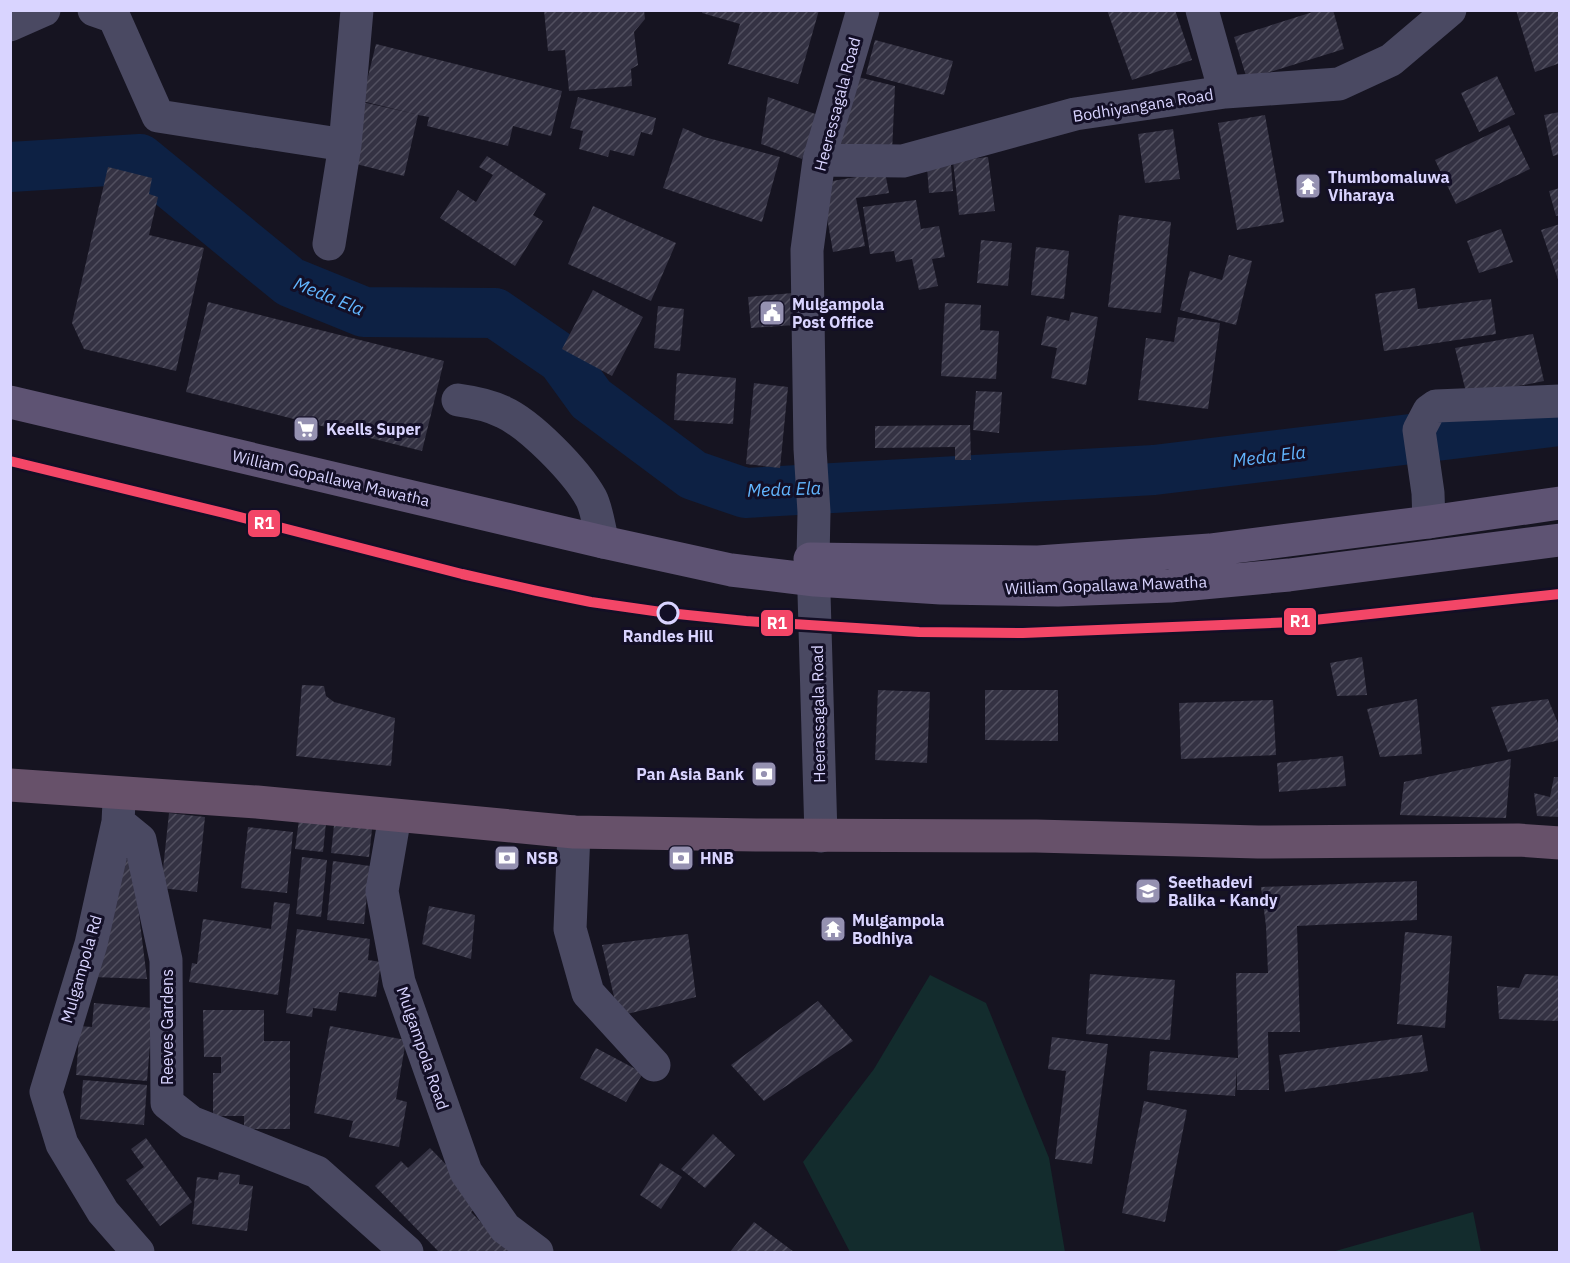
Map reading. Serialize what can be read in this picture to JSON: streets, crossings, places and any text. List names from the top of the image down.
{
  "streets": {
    "main road": ["William Gopallawa Mawatha"],
    "street": [
      "Heeressagala Road",
      "Bodhiyangana Road",
      "Heerassagala Road",
      "Mulgampola Rd",
      "Reeves Gardens",
      "Mulgampola Road"
    ]
  },
  "crossings": [
    ["Heeressagala Road", "Bodhiyangana Road"],
    ["Heeressagala Road", "Heerassagala Road"],
    ["William Gopallawa Mawatha", "Heerassagala Road"],
    ["Mulgampola Rd", "Reeves Gardens"]
  ],
  "water": ["Meda Ela"],
  "places": {
    "temple": ["Thumbomaluwa Viharaya", "Mulgampola Bodhiya"],
    "public building": ["Mulgampola Post Office"],
    "supermarket": ["Keells Super"],
    "other": ["Randles Hill"],
    "bank": ["Pan Asia Bank", "NSB", "HNB"],
    "school or university": ["Seethadevi Balika - Kandy"]
  },
  "lines": ["transit line R1"]
}
